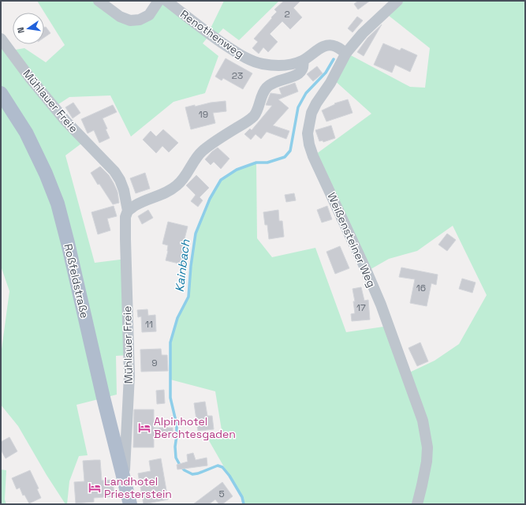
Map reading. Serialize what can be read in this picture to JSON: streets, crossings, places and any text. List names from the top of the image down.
{
  "streets": {
    "main road": ["Roßfeldstraße"],
    "street": ["Renothenweg", "Mühlauer Freie", "Weißensteiner Weg"]
  },
  "crossings": [
    ["Renothenweg", "Weißensteiner Weg"],
    ["Mühlauer Freie", "Roßfeldstraße"]
  ],
  "water": ["Kainbach"],
  "places": {
    "hotel": ["Alpinhotel Berchtesgaden", "Landhotel Priesterstein"]
  },
  "house_numbers": [
    "2",
    "23",
    "19",
    "16",
    "17",
    "11",
    "9",
    "5"
  ],
  "north": "left"
}
